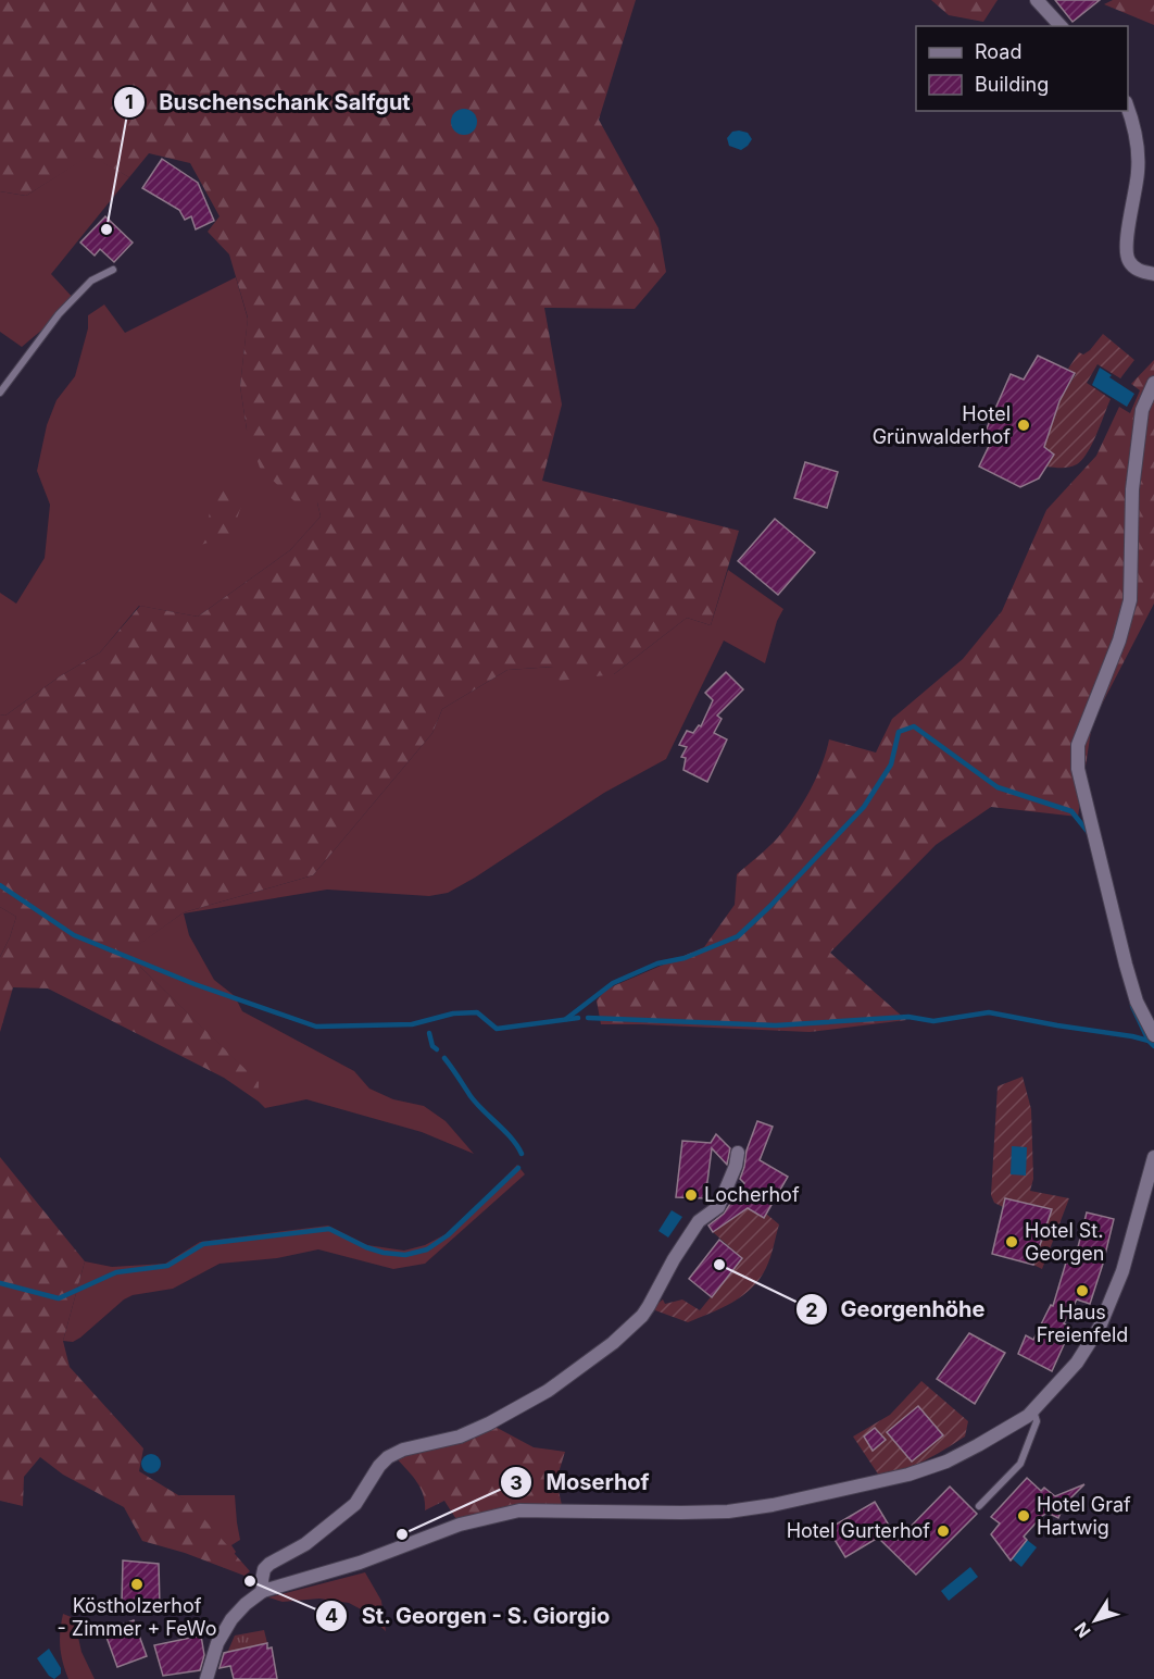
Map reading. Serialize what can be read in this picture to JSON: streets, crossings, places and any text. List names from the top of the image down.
{
  "places": [
    "Buschenschank Salfgut",
    "Hotel Grünwalderhof",
    "Locherhof",
    "Hotel St. Georgen",
    "Georgenhöhe",
    "Haus Freienfeld",
    "Hotel Graf Hartwig",
    "Hotel Gurterhof",
    "Moserhof",
    "St. Georgen - S. Giorgio",
    "Köstholzerhof - Zimmer + FeWo"
  ],
  "legend": ["Road", "Building"],
  "north": "bottom left"
}
